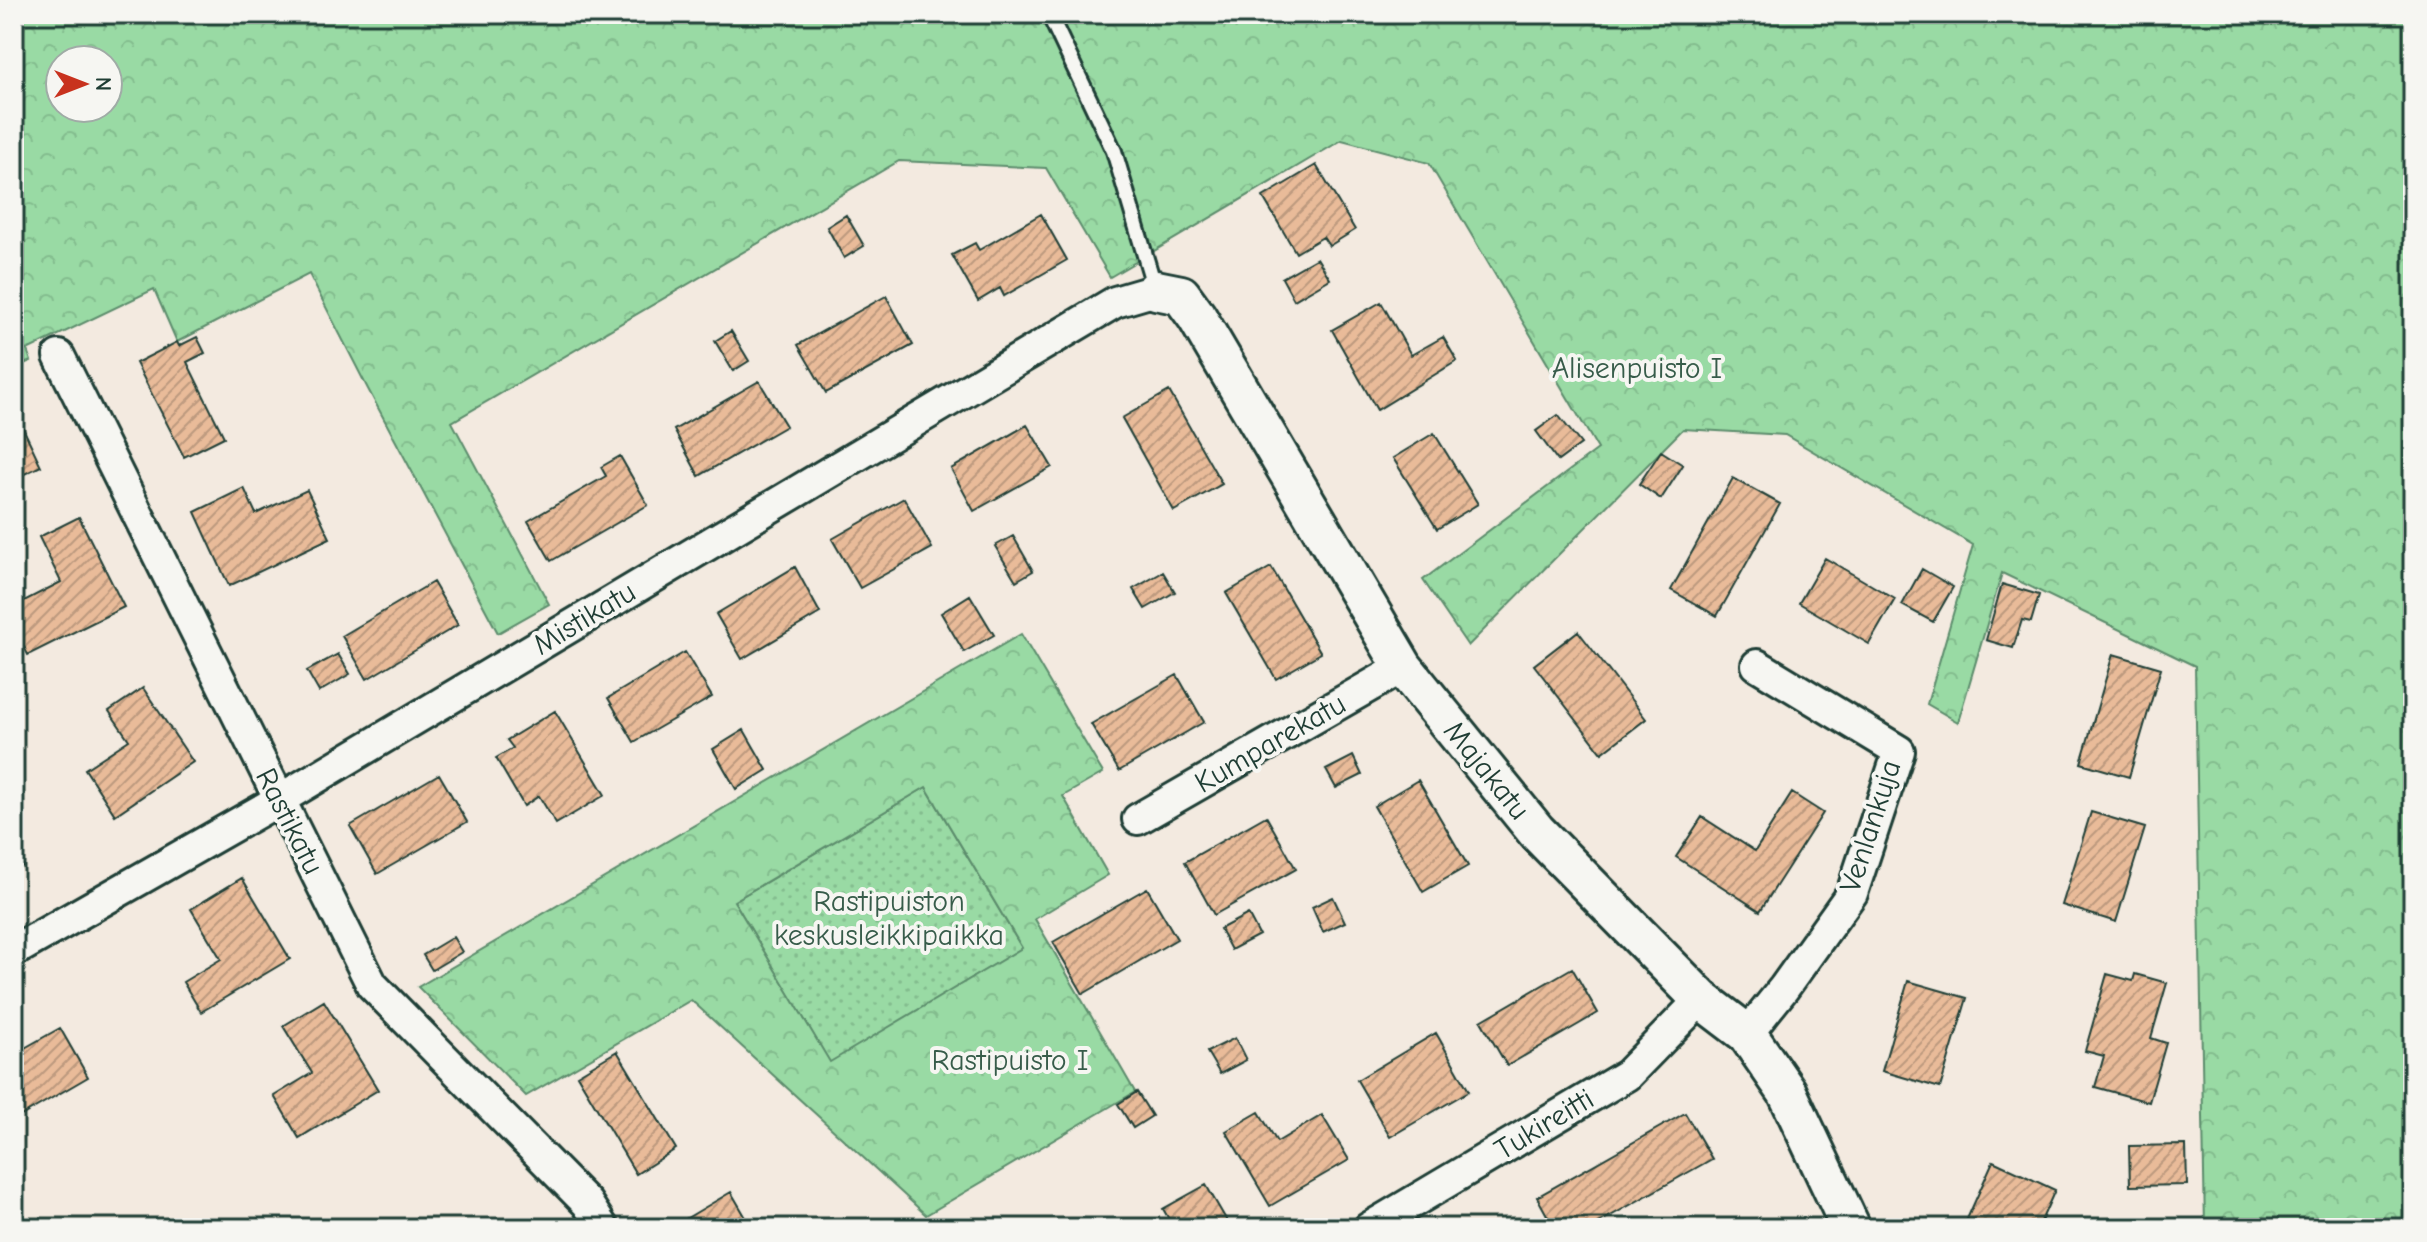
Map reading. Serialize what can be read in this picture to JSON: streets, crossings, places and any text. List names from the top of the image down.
{
  "streets": {
    "street": [
      "Mistikatu",
      "Kumparekatu",
      "Majakatu",
      "Rastikatu",
      "Venlankuja",
      "Tukireitti"
    ]
  },
  "crossings": [
    ["Mistikatu", "Majakatu"],
    ["Mistikatu", "Rastikatu"],
    ["Kumparekatu", "Majakatu"],
    ["Majakatu", "Venlankuja"],
    ["Majakatu", "Tukireitti"]
  ],
  "parks": ["Alisenpuisto I", "Rastipuiston keskusleikkipaikka", "Rastipuisto I"],
  "north": "right"
}
